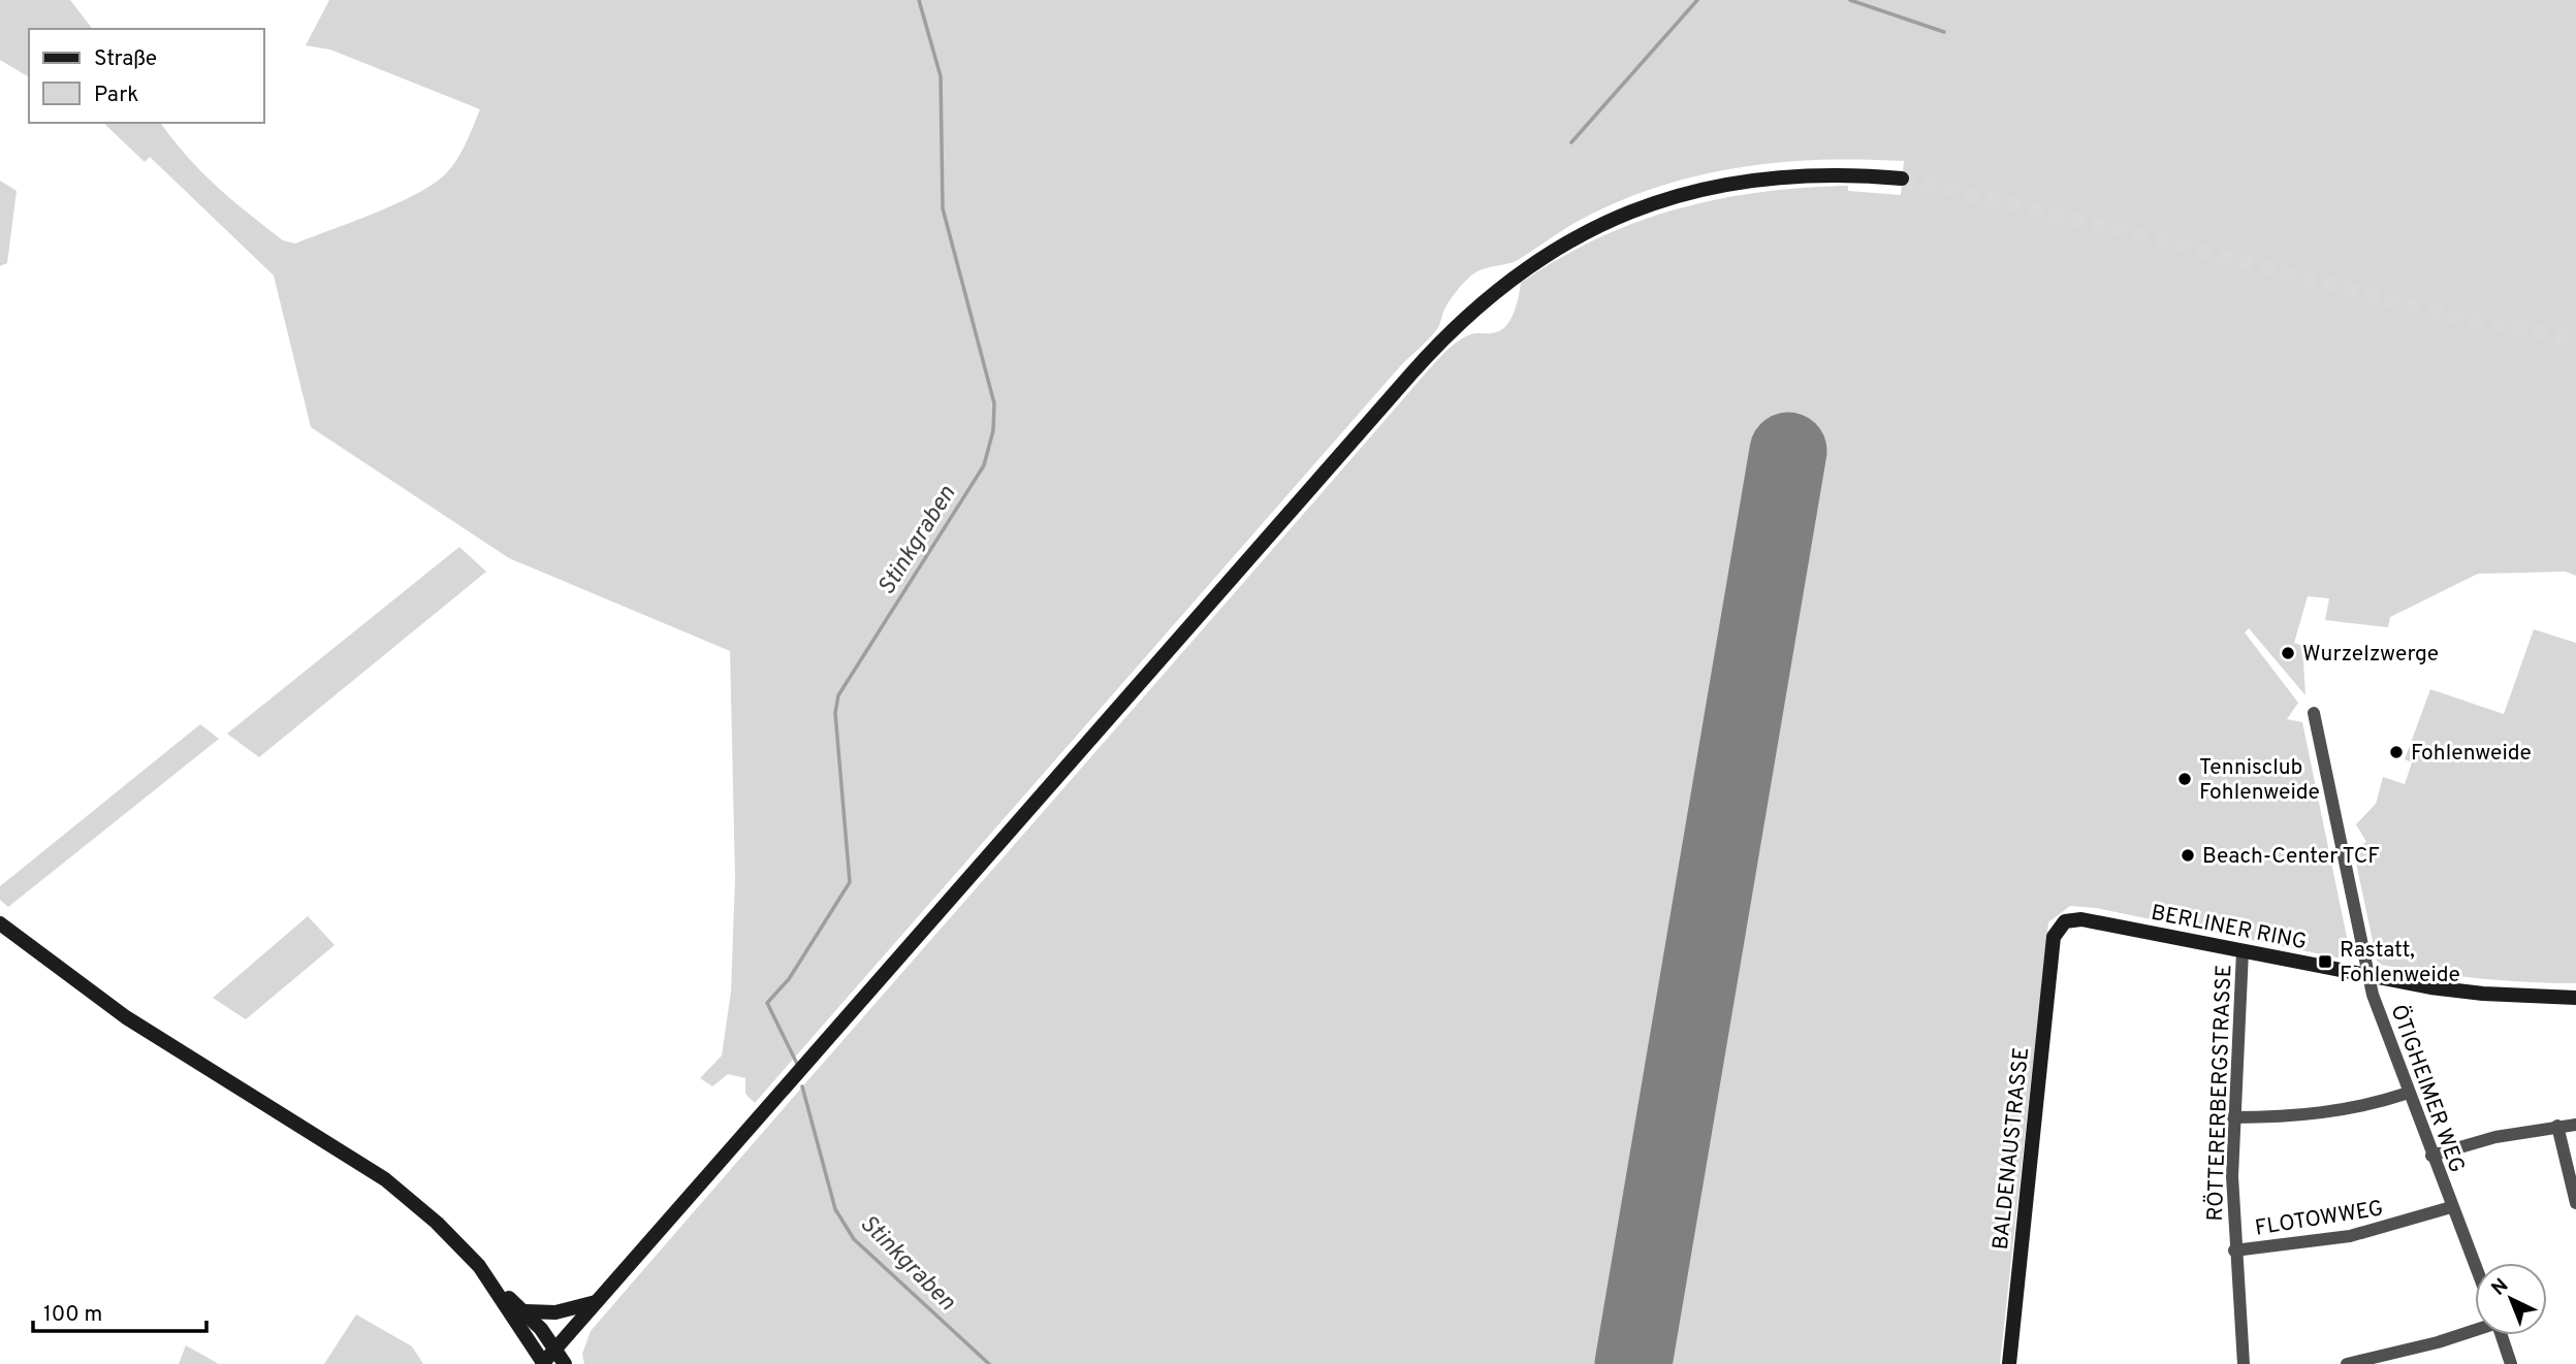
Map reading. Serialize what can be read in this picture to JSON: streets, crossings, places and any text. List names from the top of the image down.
{
  "streets": {
    "main road": ["BERLINER RING", "BALDENAUSTRASSE"],
    "street": ["ÖTIGHEIMER WEG", "RÖTTERERBERGSTRASSE", "FLOTOWWEG"]
  },
  "crossings": [
    ["BERLINER RING", "ÖTIGHEIMER WEG"],
    ["BERLINER RING", "RÖTTERERBERGSTRASSE"],
    ["BERLINER RING", "BALDENAUSTRASSE"],
    ["ÖTIGHEIMER WEG", "FLOTOWWEG"],
    ["RÖTTERERBERGSTRASSE", "FLOTOWWEG"]
  ],
  "water": ["Stinkgraben"],
  "places": {
    "other": [
      "Wurzelzwerge",
      "Fohlenweide",
      "Tennisclub Fohlenweide",
      "Beach-Center TCF"
    ],
    "transit": ["Rastatt, Fohlenweide"]
  },
  "legend": ["Straße", "Park"],
  "scale_bar": "100 m",
  "north": "top left"
}
